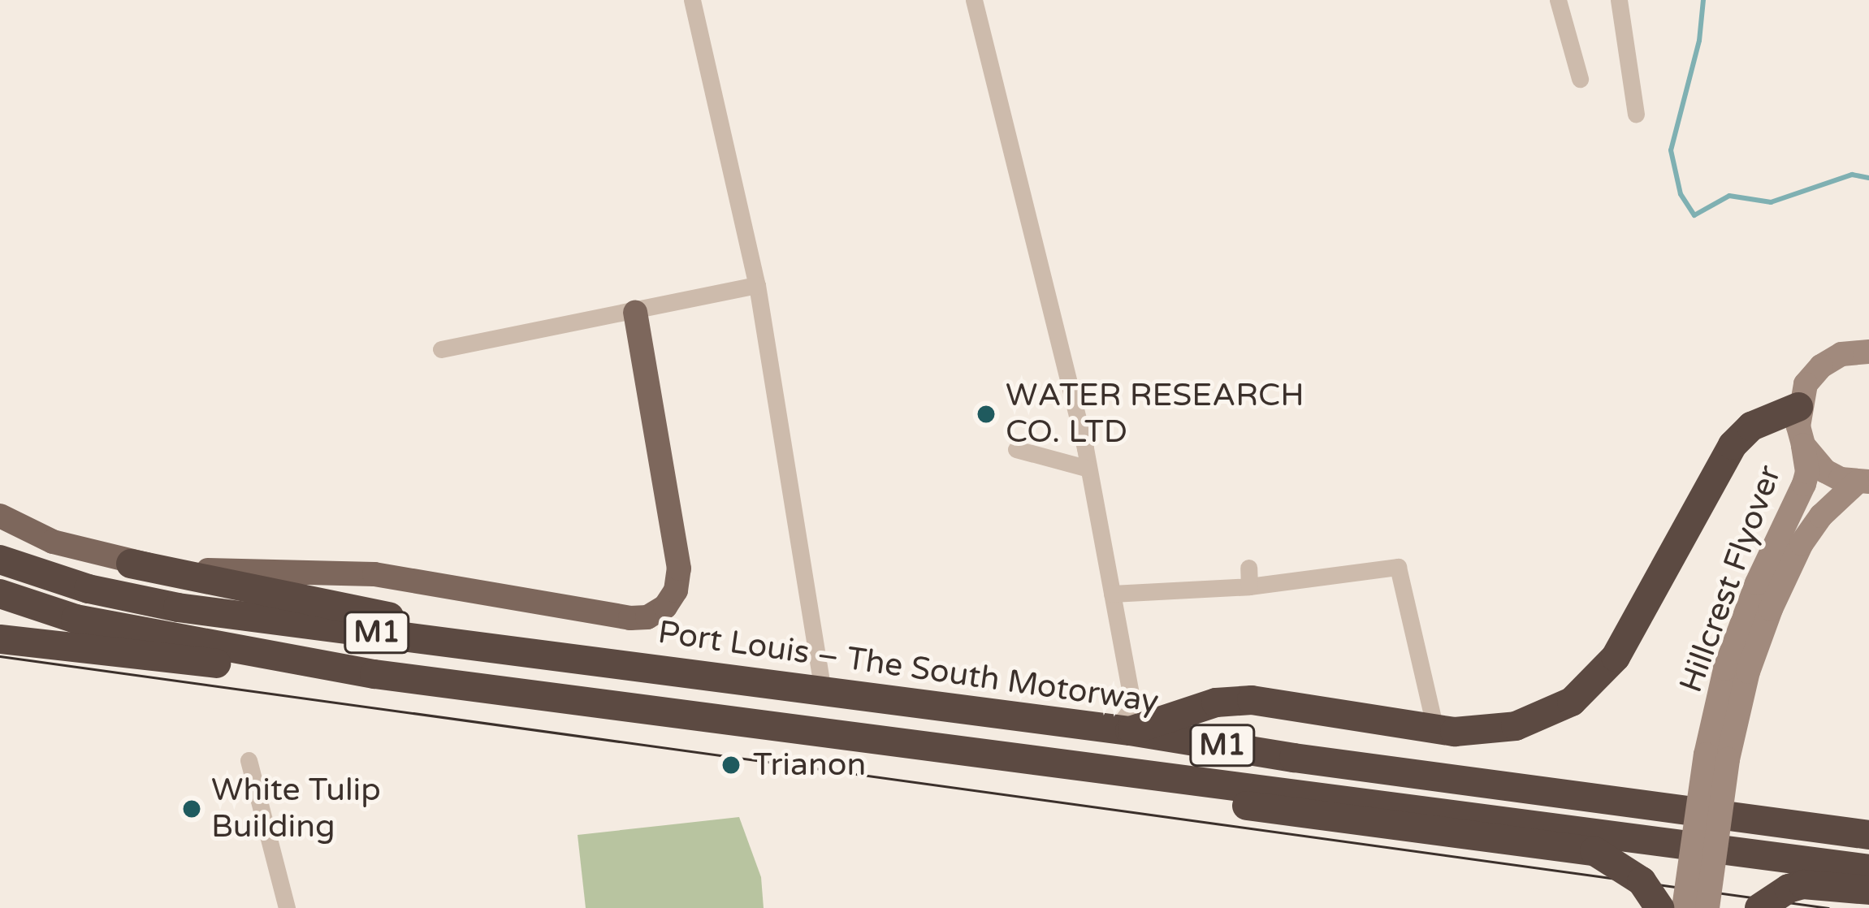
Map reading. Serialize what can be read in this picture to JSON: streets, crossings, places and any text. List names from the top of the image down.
{
  "streets": {
    "highway": ["M1", "Port Louis – The South Motorway"],
    "main road": ["Hillcrest Flyover"]
  },
  "places": ["WATER RESEARCH CO. LTD", "Trianon", "White Tulip Building"]
}
